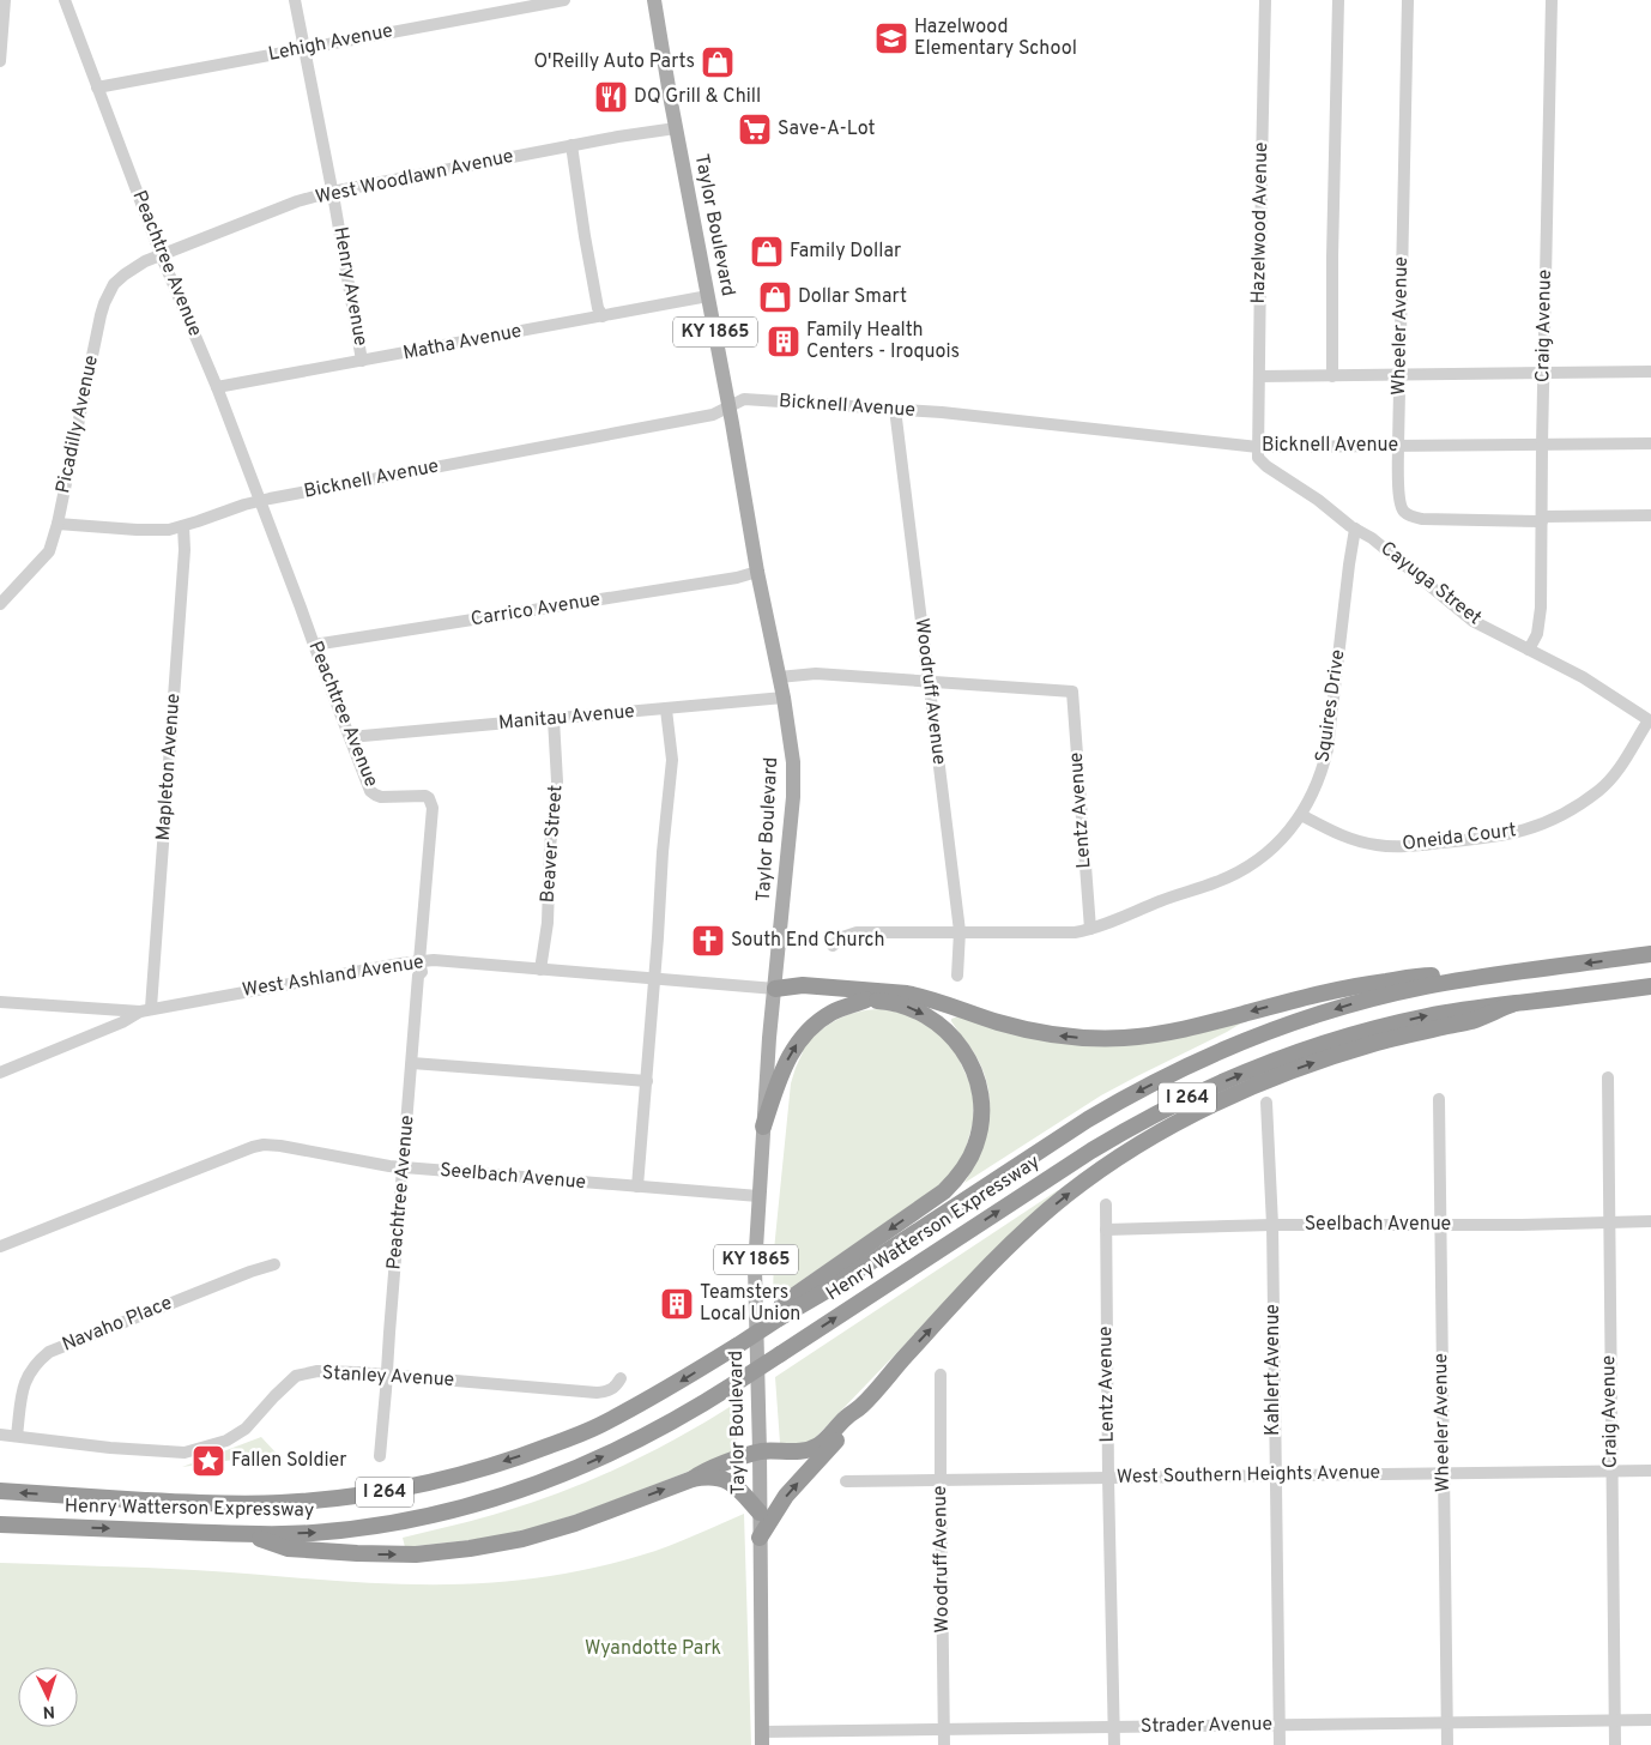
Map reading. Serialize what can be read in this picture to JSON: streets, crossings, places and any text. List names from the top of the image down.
{
  "streets": {
    "highway": ["I 264", "Henry Watterson Expressway"],
    "main road": ["Taylor Boulevard", "KY 1865"],
    "street": [
      "Lehigh Avenue",
      "West Woodlawn Avenue",
      "Hazelwood Avenue",
      "Peachtree Avenue",
      "Henry Avenue",
      "Wheeler Avenue",
      "Craig Avenue",
      "Matha Avenue",
      "Bicknell Avenue",
      "Picadilly Avenue",
      "Cayuga Street",
      "Carrico Avenue",
      "Woodruff Avenue",
      "Squires Drive",
      "Manitau Avenue",
      "Mapleton Avenue",
      "Lentz Avenue",
      "Oneida Court",
      "Beaver Street",
      "West Ashland Avenue",
      "Seelbach Avenue",
      "Navaho Place",
      "Kahlert Avenue",
      "Stanley Avenue",
      "West Southern Heights Avenue",
      "Strader Avenue"
    ]
  },
  "crossings": [
    ["Lehigh Avenue", "Peachtree Avenue"],
    ["Lehigh Avenue", "Henry Avenue"],
    ["West Woodlawn Avenue", "Taylor Boulevard"],
    ["West Woodlawn Avenue", "Peachtree Avenue"],
    ["West Woodlawn Avenue", "Henry Avenue"],
    ["West Woodlawn Avenue", "Picadilly Avenue"],
    ["Hazelwood Avenue", "Bicknell Avenue"],
    ["Hazelwood Avenue", "Cayuga Street"],
    ["Taylor Boulevard", "Matha Avenue"],
    ["Taylor Boulevard", "Bicknell Avenue"],
    ["Taylor Boulevard", "Carrico Avenue"],
    ["Taylor Boulevard", "Manitau Avenue"],
    ["Taylor Boulevard", "West Ashland Avenue"],
    ["Taylor Boulevard", "Seelbach Avenue"],
    ["Taylor Boulevard", "Strader Avenue"],
    ["Peachtree Avenue", "Matha Avenue"],
    ["Peachtree Avenue", "Bicknell Avenue"],
    ["Peachtree Avenue", "Picadilly Avenue"],
    ["Peachtree Avenue", "Carrico Avenue"],
    ["Peachtree Avenue", "Manitau Avenue"],
    ["Peachtree Avenue", "West Ashland Avenue"],
    ["Peachtree Avenue", "Seelbach Avenue"],
    ["Peachtree Avenue", "Stanley Avenue"],
    ["Henry Avenue", "Matha Avenue"],
    ["Wheeler Avenue", "Craig Avenue"],
    ["Wheeler Avenue", "Bicknell Avenue"],
    ["Wheeler Avenue", "Seelbach Avenue"],
    ["Wheeler Avenue", "West Southern Heights Avenue"],
    ["Wheeler Avenue", "Strader Avenue"],
    ["Craig Avenue", "Bicknell Avenue"],
    ["Craig Avenue", "Cayuga Street"],
    ["Craig Avenue", "Seelbach Avenue"],
    ["Craig Avenue", "West Southern Heights Avenue"],
    ["Craig Avenue", "Strader Avenue"],
    ["Bicknell Avenue", "Picadilly Avenue"],
    ["Bicknell Avenue", "Cayuga Street"],
    ["Bicknell Avenue", "Woodruff Avenue"],
    ["Bicknell Avenue", "Mapleton Avenue"],
    ["Cayuga Street", "Squires Drive"],
    ["Cayuga Street", "Oneida Court"],
    ["Woodruff Avenue", "Lentz Avenue"],
    ["Woodruff Avenue", "West Southern Heights Avenue"],
    ["Woodruff Avenue", "Strader Avenue"],
    ["Squires Drive", "Lentz Avenue"],
    ["Squires Drive", "Oneida Court"],
    ["Manitau Avenue", "Beaver Street"],
    ["Mapleton Avenue", "West Ashland Avenue"],
    ["Lentz Avenue", "Seelbach Avenue"],
    ["Lentz Avenue", "West Southern Heights Avenue"],
    ["Lentz Avenue", "Strader Avenue"],
    ["Beaver Street", "West Ashland Avenue"],
    ["Seelbach Avenue", "Kahlert Avenue"],
    ["Navaho Place", "Stanley Avenue"],
    ["Kahlert Avenue", "West Southern Heights Avenue"],
    ["Kahlert Avenue", "Strader Avenue"]
  ],
  "parks": ["Wyandotte Park"],
  "places": {
    "school or university": ["Hazelwood Elementary School"],
    "shop": ["O'Reilly Auto Parts", "Family Dollar", "Dollar Smart"],
    "restaurant": ["DQ Grill & Chill"],
    "supermarket": ["Save-A-Lot"],
    "building": ["Family Health Centers - Iroquois", "Teamsters Local Union"],
    "church": ["South End Church"],
    "place": ["Fallen Soldier"]
  },
  "north": "bottom"
}
